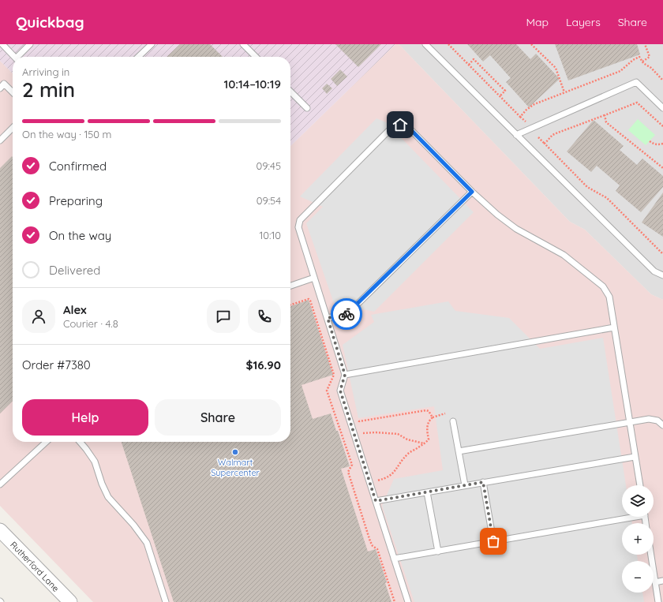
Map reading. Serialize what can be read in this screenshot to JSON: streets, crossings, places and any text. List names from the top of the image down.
{
  "streets": {
    "street": ["Rutherford Lane"]
  },
  "places": ["Walmart Supercenter"],
  "page": {
    "header": "Quickbag",
    "nav": ["Map", "Layers", "Share"],
    "heading": ["2 min", "Arriving in", "10:14–10:19"],
    "panel": [
      "Alex",
      "Courier · 4.8",
      "Order #7380",
      "$16.90"
    ],
    "bar": "On the way · 150 m",
    "list": [
      ["Confirmed", "09:45"],
      ["Preparing", "09:54"],
      ["On the way", "10:10"],
      "Delivered"
    ],
    "buttons": ["Help", "Share"],
    "map_buttons": ["+", "−"]
  }
}
